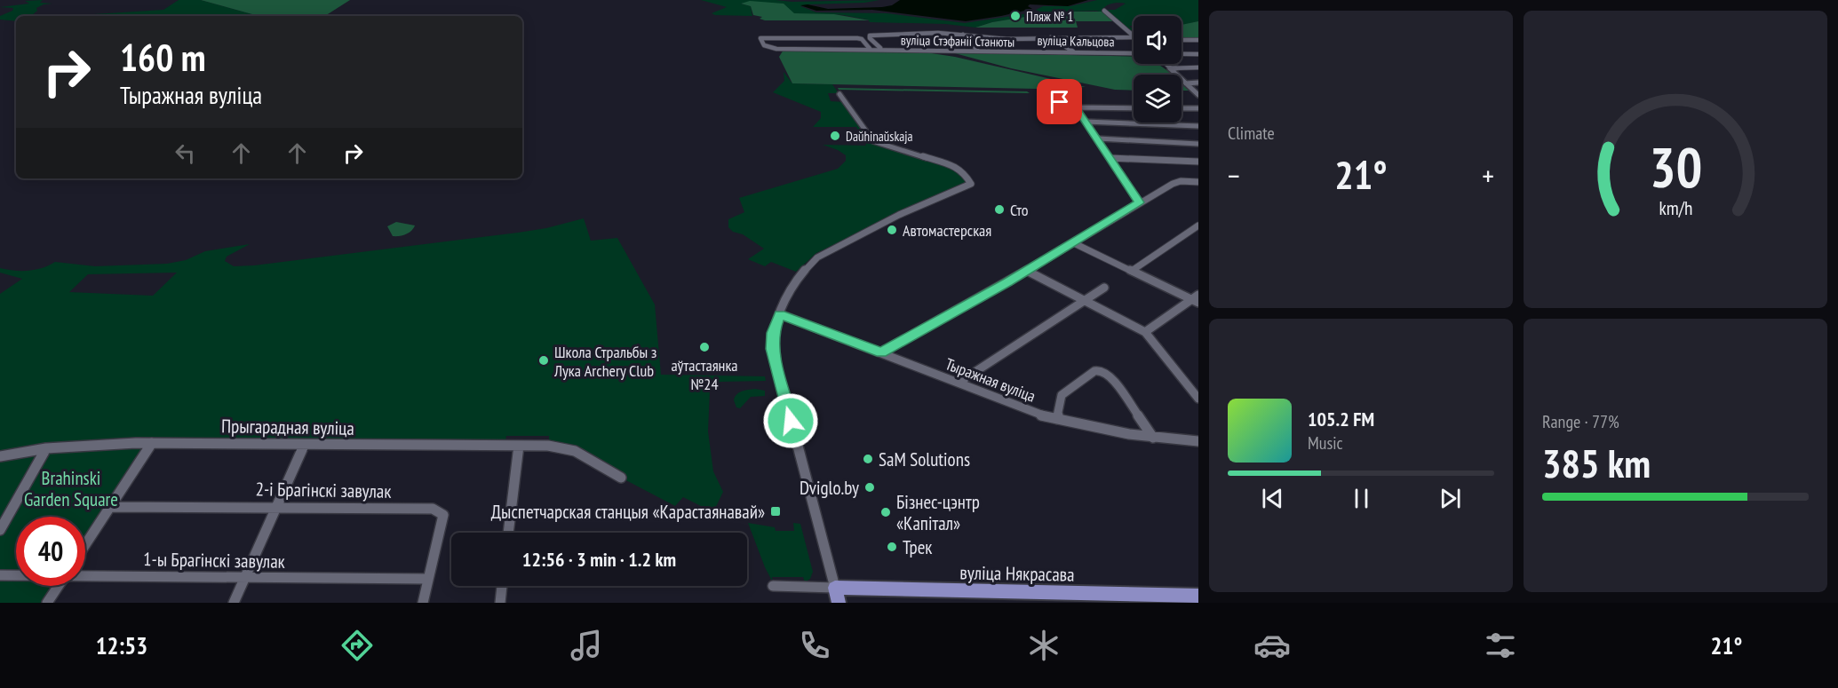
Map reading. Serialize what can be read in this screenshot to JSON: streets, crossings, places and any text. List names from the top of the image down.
{
  "streets": {
    "main road": ["вуліца Някрасава"],
    "street": [
      "вуліца Стэфаніі Станюты",
      "вуліца Кальцова",
      "Тыражная вуліца",
      "Прыгарадная вуліца",
      "2-і Брагінскі завулак",
      "1-ы Брагінскі завулак"
    ]
  },
  "crossings": [
    ["вуліца Стэфаніі Станюты", "вуліца Кальцова"],
    ["2-і Брагінскі завулак", "1-ы Брагінскі завулак"]
  ],
  "parks": ["Brahinski Garden Square"],
  "places": {
    "other": [
      "Пляж № 1",
      "Daŭhinaŭskaja",
      "Сто",
      "Автомастерская",
      "аўтастаянка №24",
      "Школа Стральбы з Лука Archery Club",
      "SaM Solutions",
      "Dviglo.by",
      "Бізнес-цэнтр «Капітал»",
      "Трек"
    ],
    "transit": ["Дыспетчарская станцыя «Карастаянавай»"]
  },
  "page": {
    "tile": [
      "Climate",
      ["Range · 77%", "385 km"]
    ],
    "turn": ["160 m", "Тыражная вуліца"],
    "heat": ["−", "21°", "+"],
    "song": ["105.2 FM", "Music"],
    "limit": "40",
    "trip": "12:56 · 3 min · 1.2 km",
    "tabs": ["12:53", "21°"],
    "gauge": ["30", "km/h"]
  }
}
